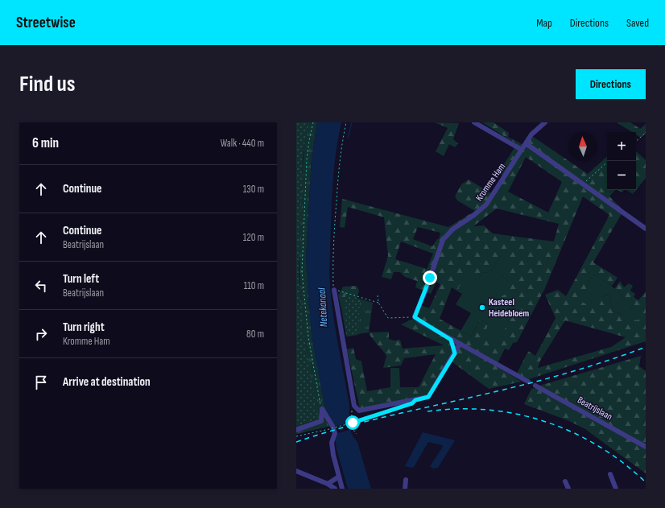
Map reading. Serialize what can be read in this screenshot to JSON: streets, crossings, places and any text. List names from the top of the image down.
{
  "streets": {
    "street": ["Kromme Ham", "Beatrijslaan"]
  },
  "water": ["Netekanaal"],
  "places": ["Kasteel Heidebloem"],
  "north": "top",
  "page": {
    "header": "Streetwise",
    "nav": ["Map", "Directions", "Saved"],
    "buttons": "Directions",
    "title": "Find us",
    "heading": ["6 min", "Walk · 440 m"],
    "map_buttons": ["+", "−"],
    "list": [
      ["Continue", "130 m"],
      ["Continue", "Beatrijslaan", "120 m"],
      ["Turn left", "Beatrijslaan", "110 m"],
      ["Turn right", "Kromme Ham", "80 m"],
      "Arrive at destination"
    ]
  }
}
